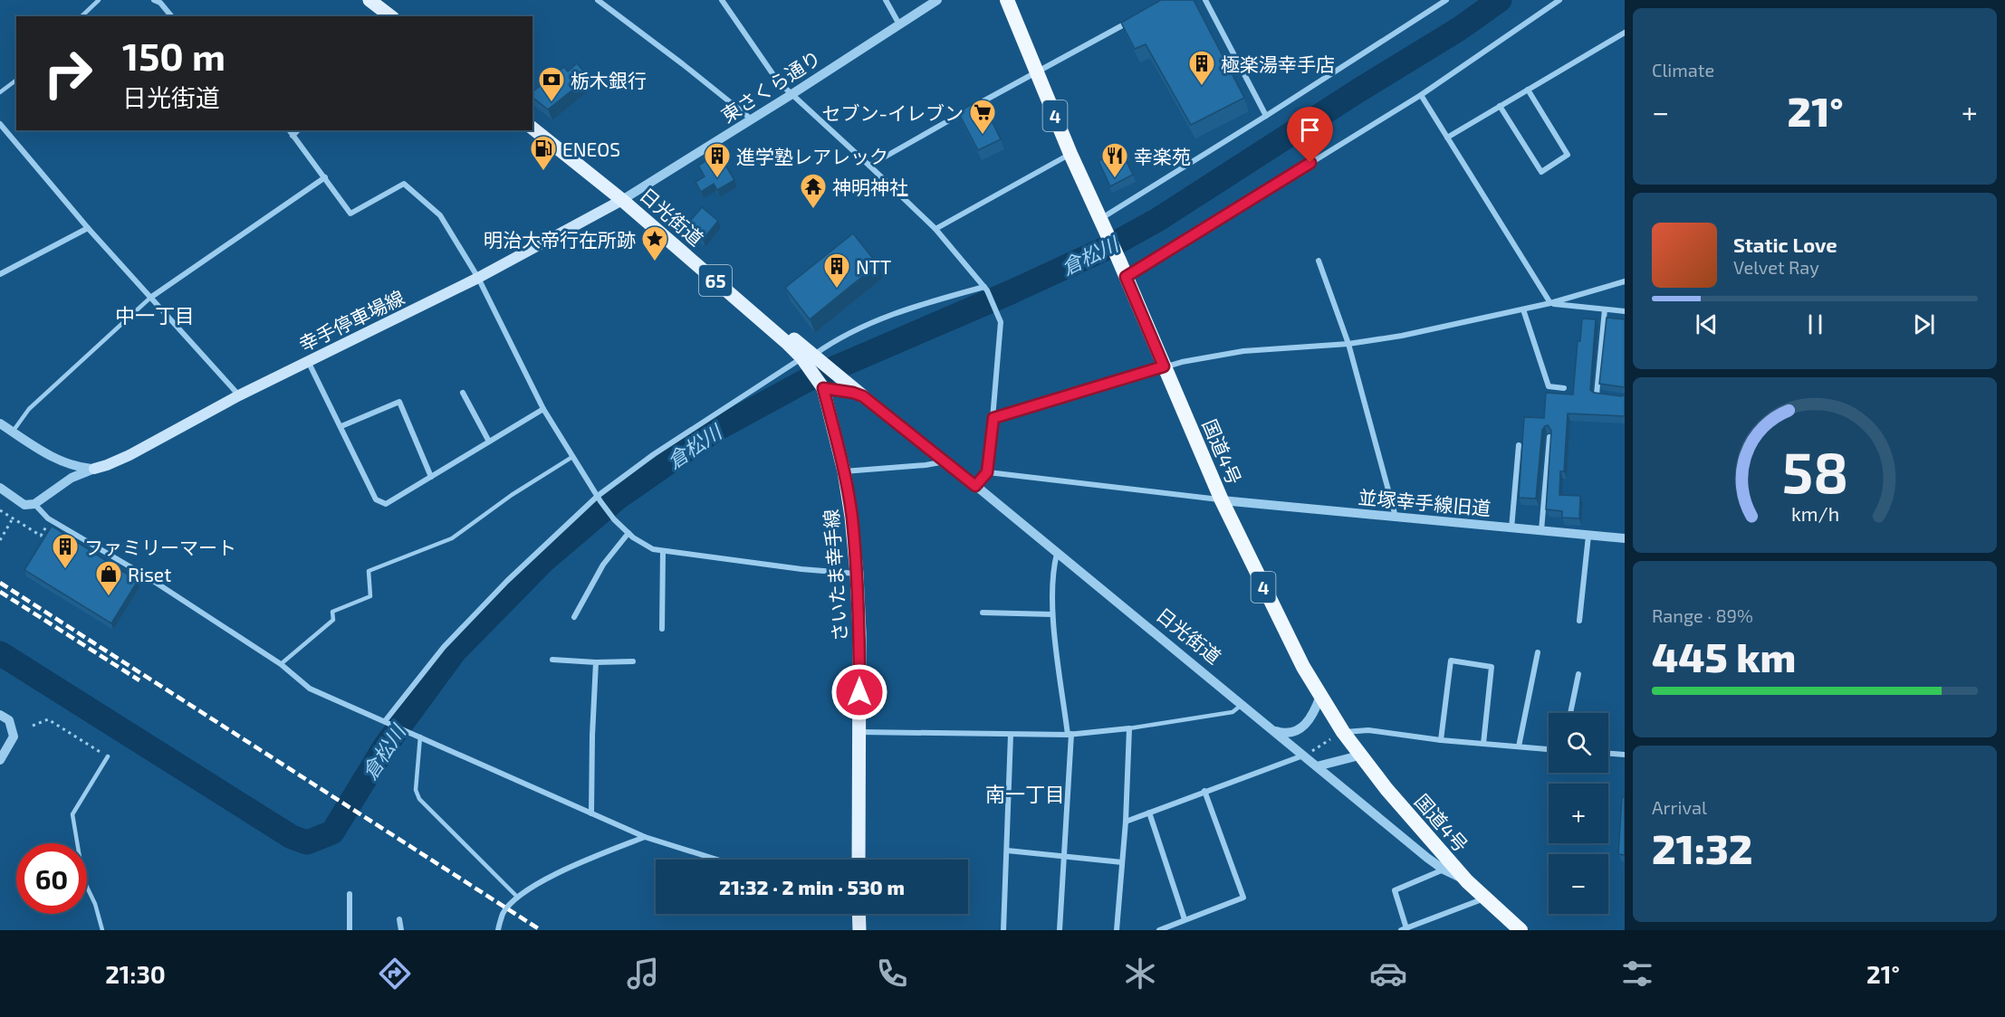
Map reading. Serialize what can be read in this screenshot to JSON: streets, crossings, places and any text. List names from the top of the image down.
{
  "streets": {
    "highway": ["4", "日光街道", "国道4号"],
    "main road": ["65", "幸手停車場線", "さいたま幸手線"],
    "street": ["東さくら通り", "並塚幸手線旧道"]
  },
  "crossings": [
    ["東さくら通り", "日光街道"],
    ["東さくら通り", "幸手停車場線"],
    ["日光街道", "65"],
    ["日光街道", "幸手停車場線"],
    ["日光街道", "国道4号"],
    ["日光街道", "さいたま幸手線"],
    ["65", "さいたま幸手線"],
    ["国道4号", "並塚幸手線旧道"]
  ],
  "districts": ["中一丁目", "南一丁目"],
  "water": ["倉松川"],
  "places": {
    "building": [
      "極楽湯幸手店",
      "進学塾レアレック",
      "NTT",
      "ファミリーマート"
    ],
    "bank": ["栃木銀行"],
    "supermarket": ["セブン-イレブン"],
    "fuel station": ["ENEOS"],
    "restaurant": ["幸楽苑"],
    "temple": ["神明神社"],
    "place": ["明治大帝行在所跡"],
    "shop": ["Riset"]
  },
  "page": {
    "tile": [
      "Climate",
      ["Range · 89%", "445 km"],
      ["Arrival", "21:32"]
    ],
    "turn": ["150 m", "日光街道"],
    "heat": ["−", "21°", "+"],
    "song": ["Static Love", "Velvet Ray"],
    "map_buttons": ["+", "−"],
    "limit": "60",
    "trip": "21:32 · 2 min · 530 m",
    "tabs": ["21:30", "21°"],
    "gauge": ["58", "km/h"]
  }
}
